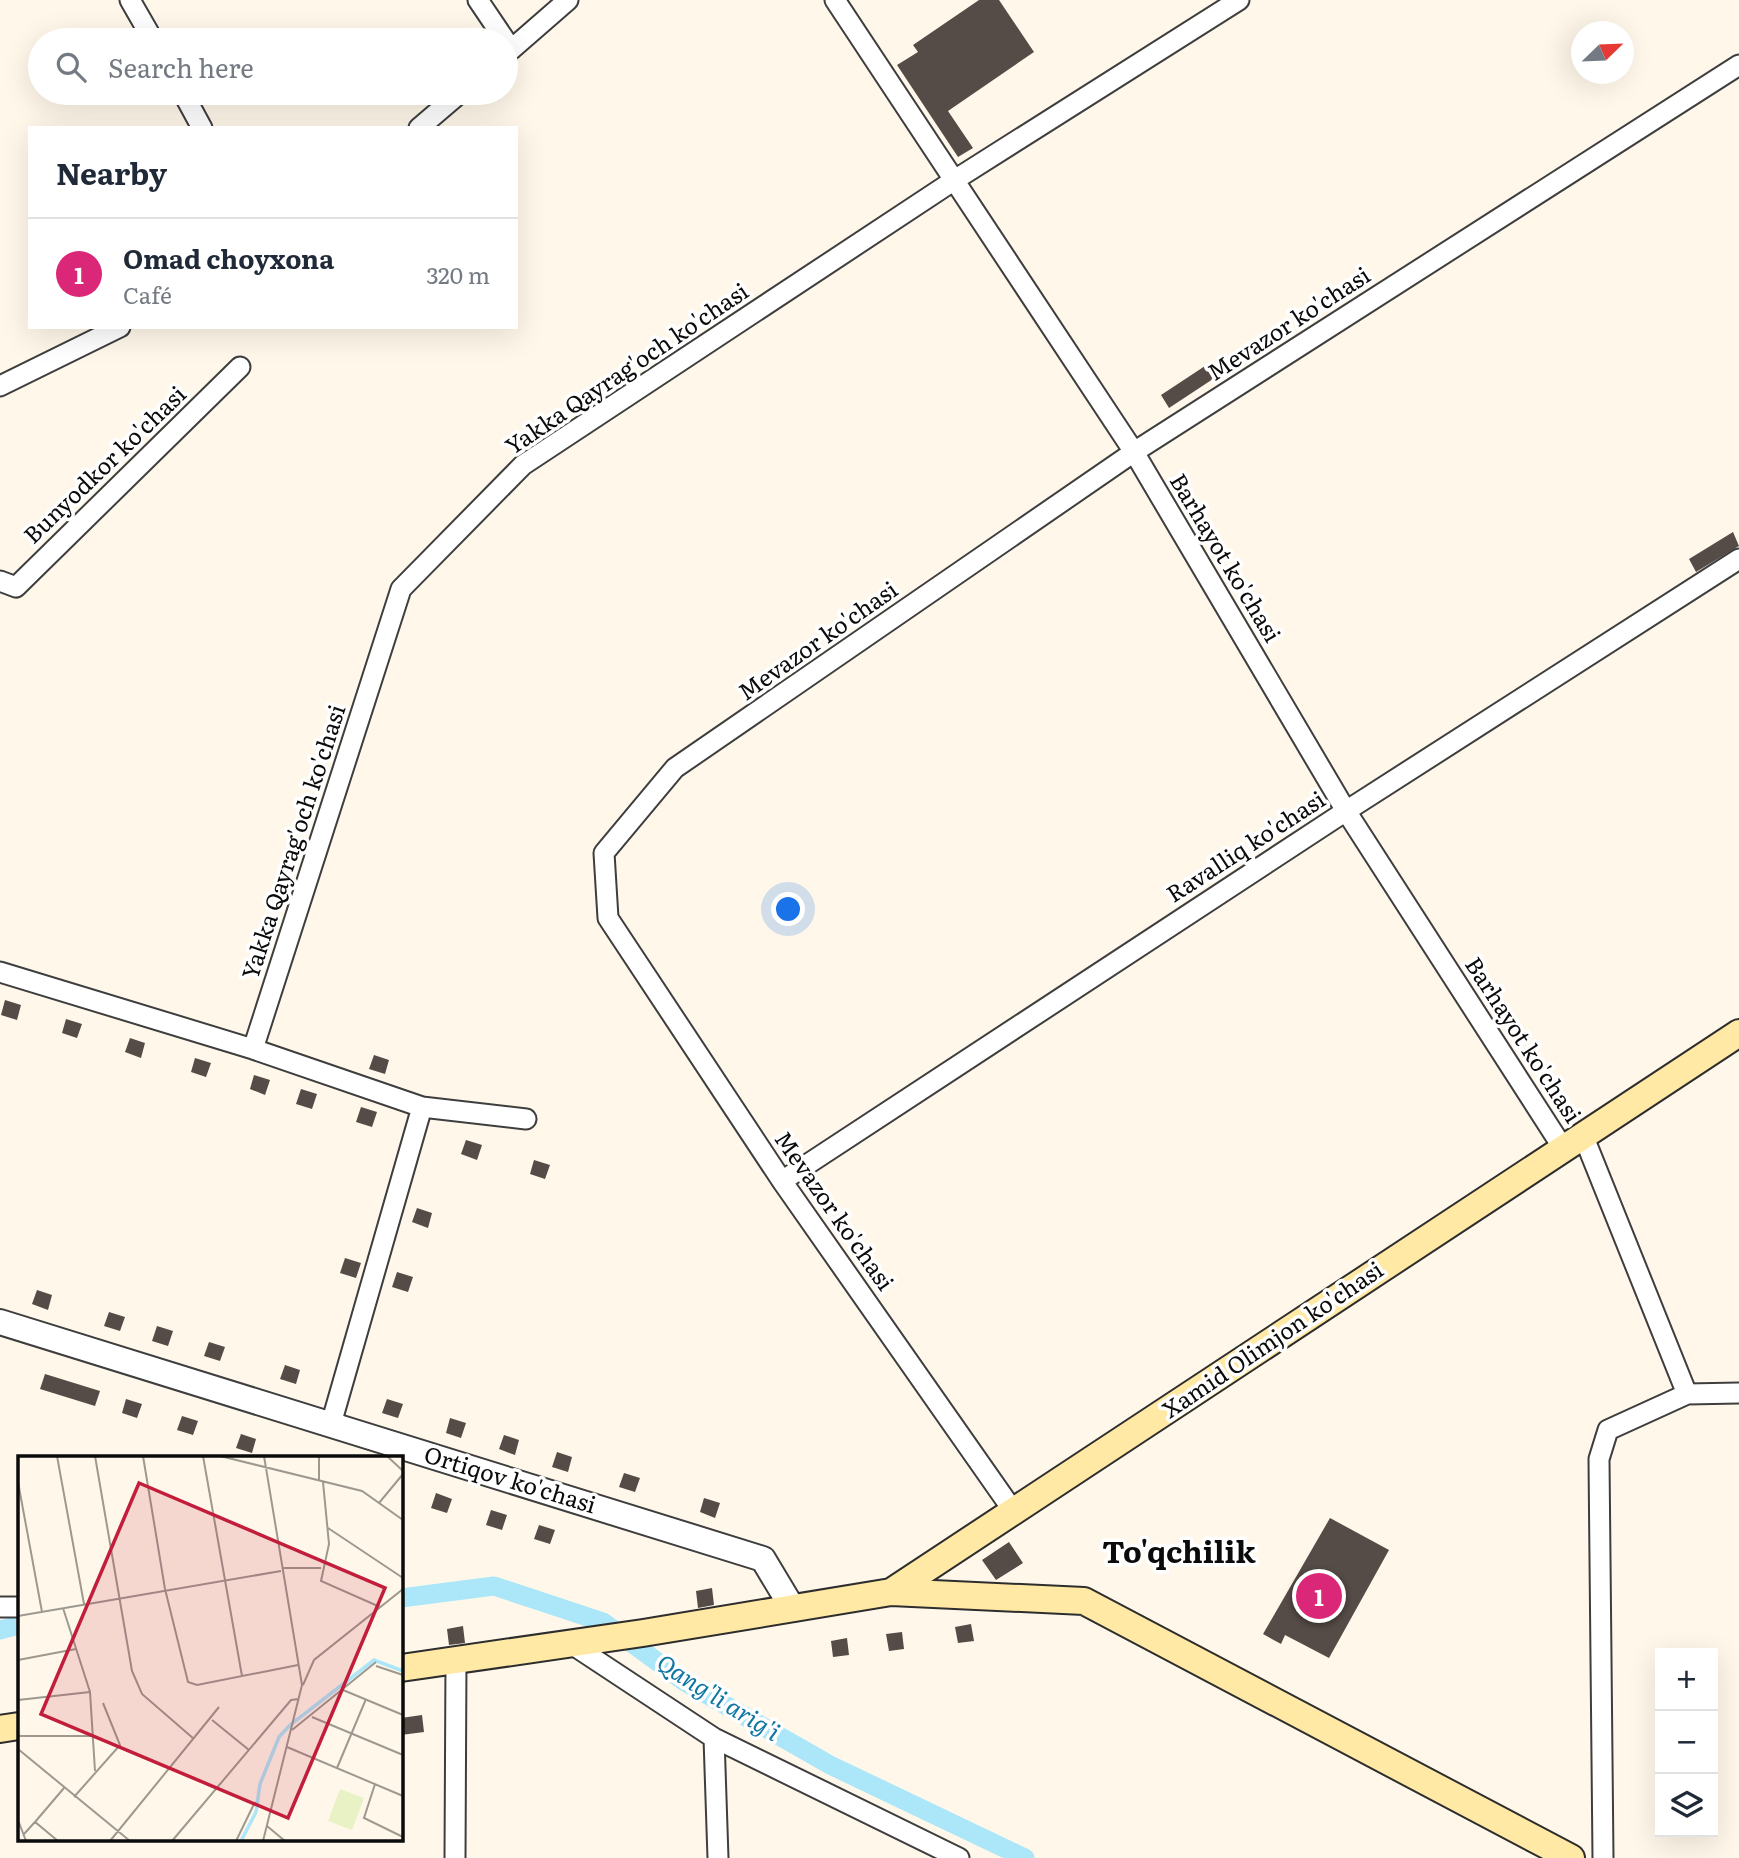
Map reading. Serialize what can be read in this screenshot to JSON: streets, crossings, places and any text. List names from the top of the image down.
{
  "streets": {
    "main road": ["Xamid Olimjon ko'chasi"],
    "street": [
      "Mevazor ko'chasi",
      "Yakka Qayrag'och ko'chasi",
      "Bunyodkor ko'chasi",
      "Barhayot ko'chasi",
      "Ravalliq ko'chasi",
      "Ortiqov ko'chasi"
    ]
  },
  "crossings": [
    ["Mevazor ko'chasi", "Barhayot ko'chasi"],
    ["Mevazor ko'chasi", "Ravalliq ko'chasi"],
    ["Mevazor ko'chasi", "Xamid Olimjon ko'chasi"],
    ["Yakka Qayrag'och ko'chasi", "Barhayot ko'chasi"],
    ["Barhayot ko'chasi", "Ravalliq ko'chasi"],
    ["Barhayot ko'chasi", "Xamid Olimjon ko'chasi"],
    ["Xamid Olimjon ko'chasi", "Ortiqov ko'chasi"]
  ],
  "districts": ["To'qchilik"],
  "water": ["Qang'li arig'i"],
  "north": "top right",
  "page": {
    "search": "Search here",
    "heading": "Nearby",
    "list": [
      {
        "mark": "1",
        "name": "Omad choyxona",
        "note": "Café",
        "value": "320 m"
      }
    ],
    "pins": "1",
    "map_buttons": ["+", "−"]
  }
}
